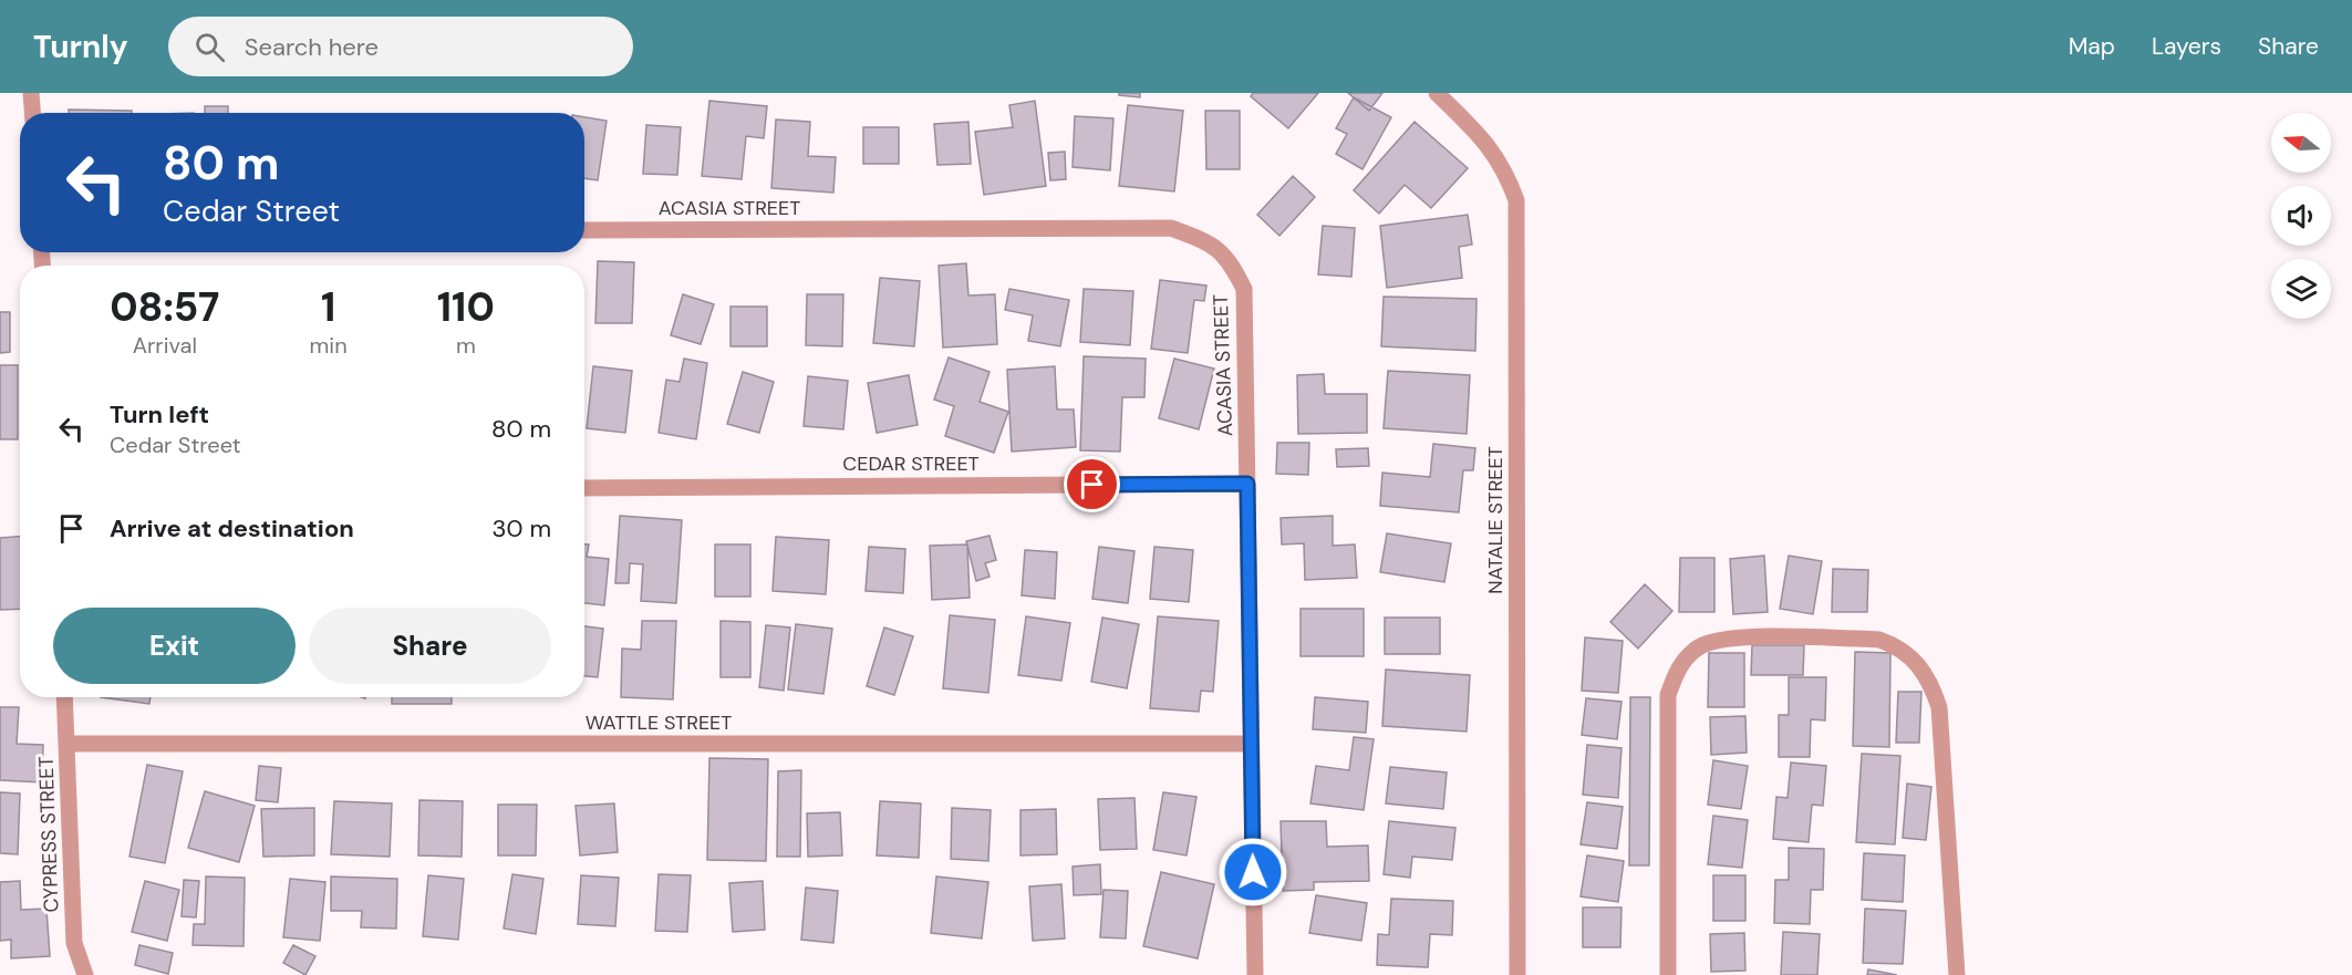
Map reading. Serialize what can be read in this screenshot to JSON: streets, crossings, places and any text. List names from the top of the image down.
{
  "streets": {
    "street": [
      "ACASIA STREET",
      "CEDAR STREET",
      "NATALIE STREET",
      "WATTLE STREET",
      "CYPRESS STREET"
    ]
  },
  "crossings": [
    ["ACASIA STREET", "CEDAR STREET"],
    ["ACASIA STREET", "WATTLE STREET"],
    ["WATTLE STREET", "CYPRESS STREET"]
  ],
  "north": "left",
  "page": {
    "header": "Turnly",
    "search": "Search here",
    "nav": ["Map", "Layers", "Share"],
    "turn": ["80 m", "Cedar Street"],
    "eta": [
      "08:57",
      "Arrival",
      "1",
      "min",
      "110",
      "m"
    ],
    "list": [
      {
        "name": "Turn left",
        "note": "Cedar Street",
        "value": "80 m"
      },
      {
        "name": "Arrive at destination",
        "value": "30 m"
      }
    ],
    "buttons": ["Exit", "Share"]
  }
}
